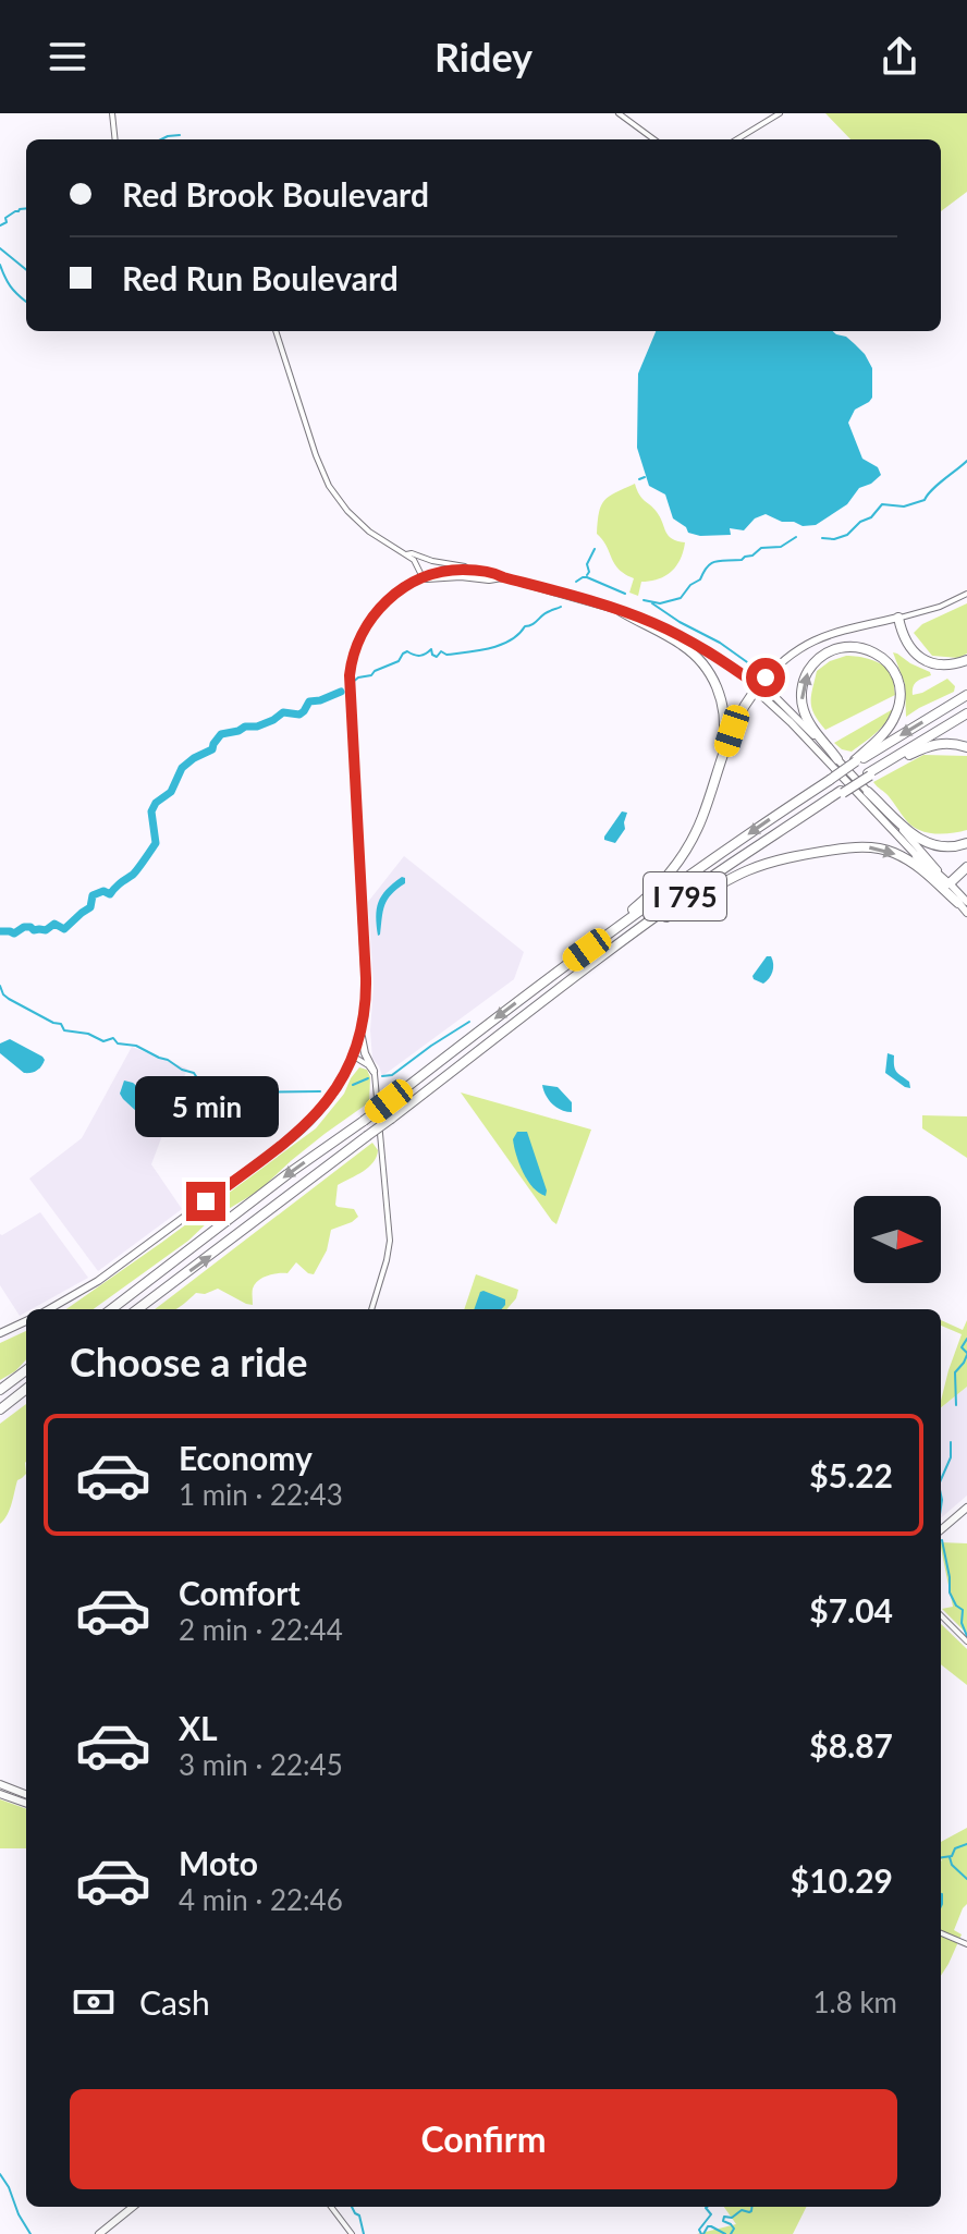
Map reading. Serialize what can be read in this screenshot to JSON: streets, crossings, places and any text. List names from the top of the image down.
{
  "streets": {
    "highway": ["I 795"]
  },
  "north": "right",
  "page": {
    "header": "Ridey",
    "banner": ["Red Brook Boulevard", "Red Run Boulevard"],
    "bubble": "5 min",
    "heading": "Choose a ride",
    "list": [
      {
        "name": "Economy",
        "note": "1 min · 22:43",
        "value": "$5.22"
      },
      {
        "name": "Comfort",
        "note": "2 min · 22:44",
        "value": "$7.04"
      },
      {
        "name": "XL",
        "note": "3 min · 22:45",
        "value": "$8.87"
      },
      {
        "name": "Moto",
        "note": "4 min · 22:46",
        "value": "$10.29"
      }
    ],
    "pay": ["Cash", "1.8 km"],
    "buttons": "Confirm"
  }
}
